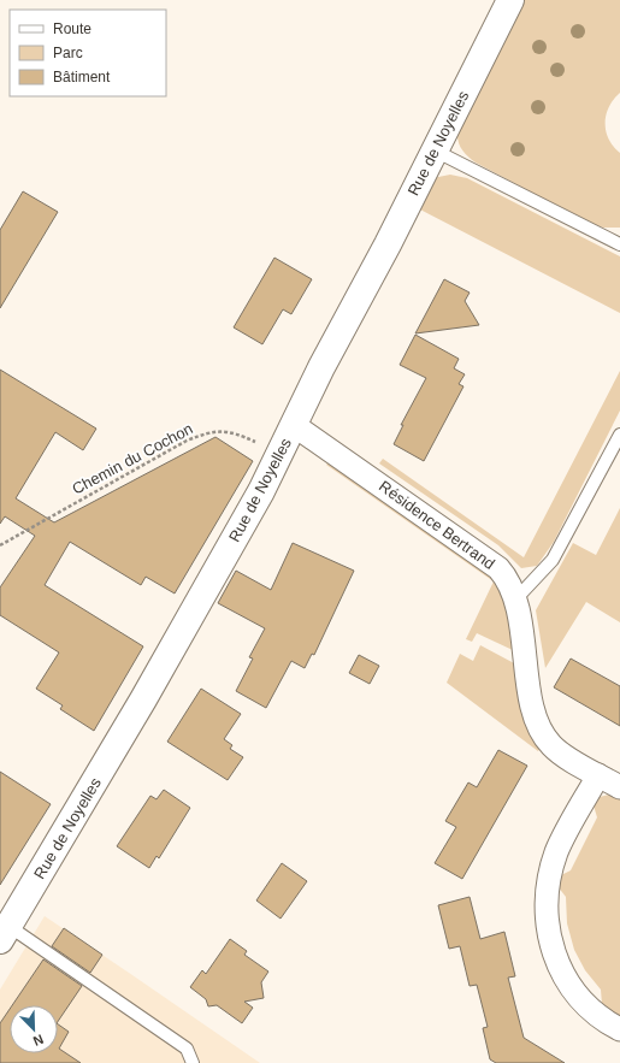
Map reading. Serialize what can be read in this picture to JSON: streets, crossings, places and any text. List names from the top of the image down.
{
  "streets": {
    "street": ["Rue de Noyelles", "Résidence Bertrand"],
    "path": ["Chemin du Cochon"]
  },
  "crossings": [
    ["Rue de Noyelles", "Chemin du Cochon"],
    ["Rue de Noyelles", "Résidence Bertrand"]
  ],
  "legend": ["Route", "Parc", "Bâtiment"],
  "north": "bottom right"
}
